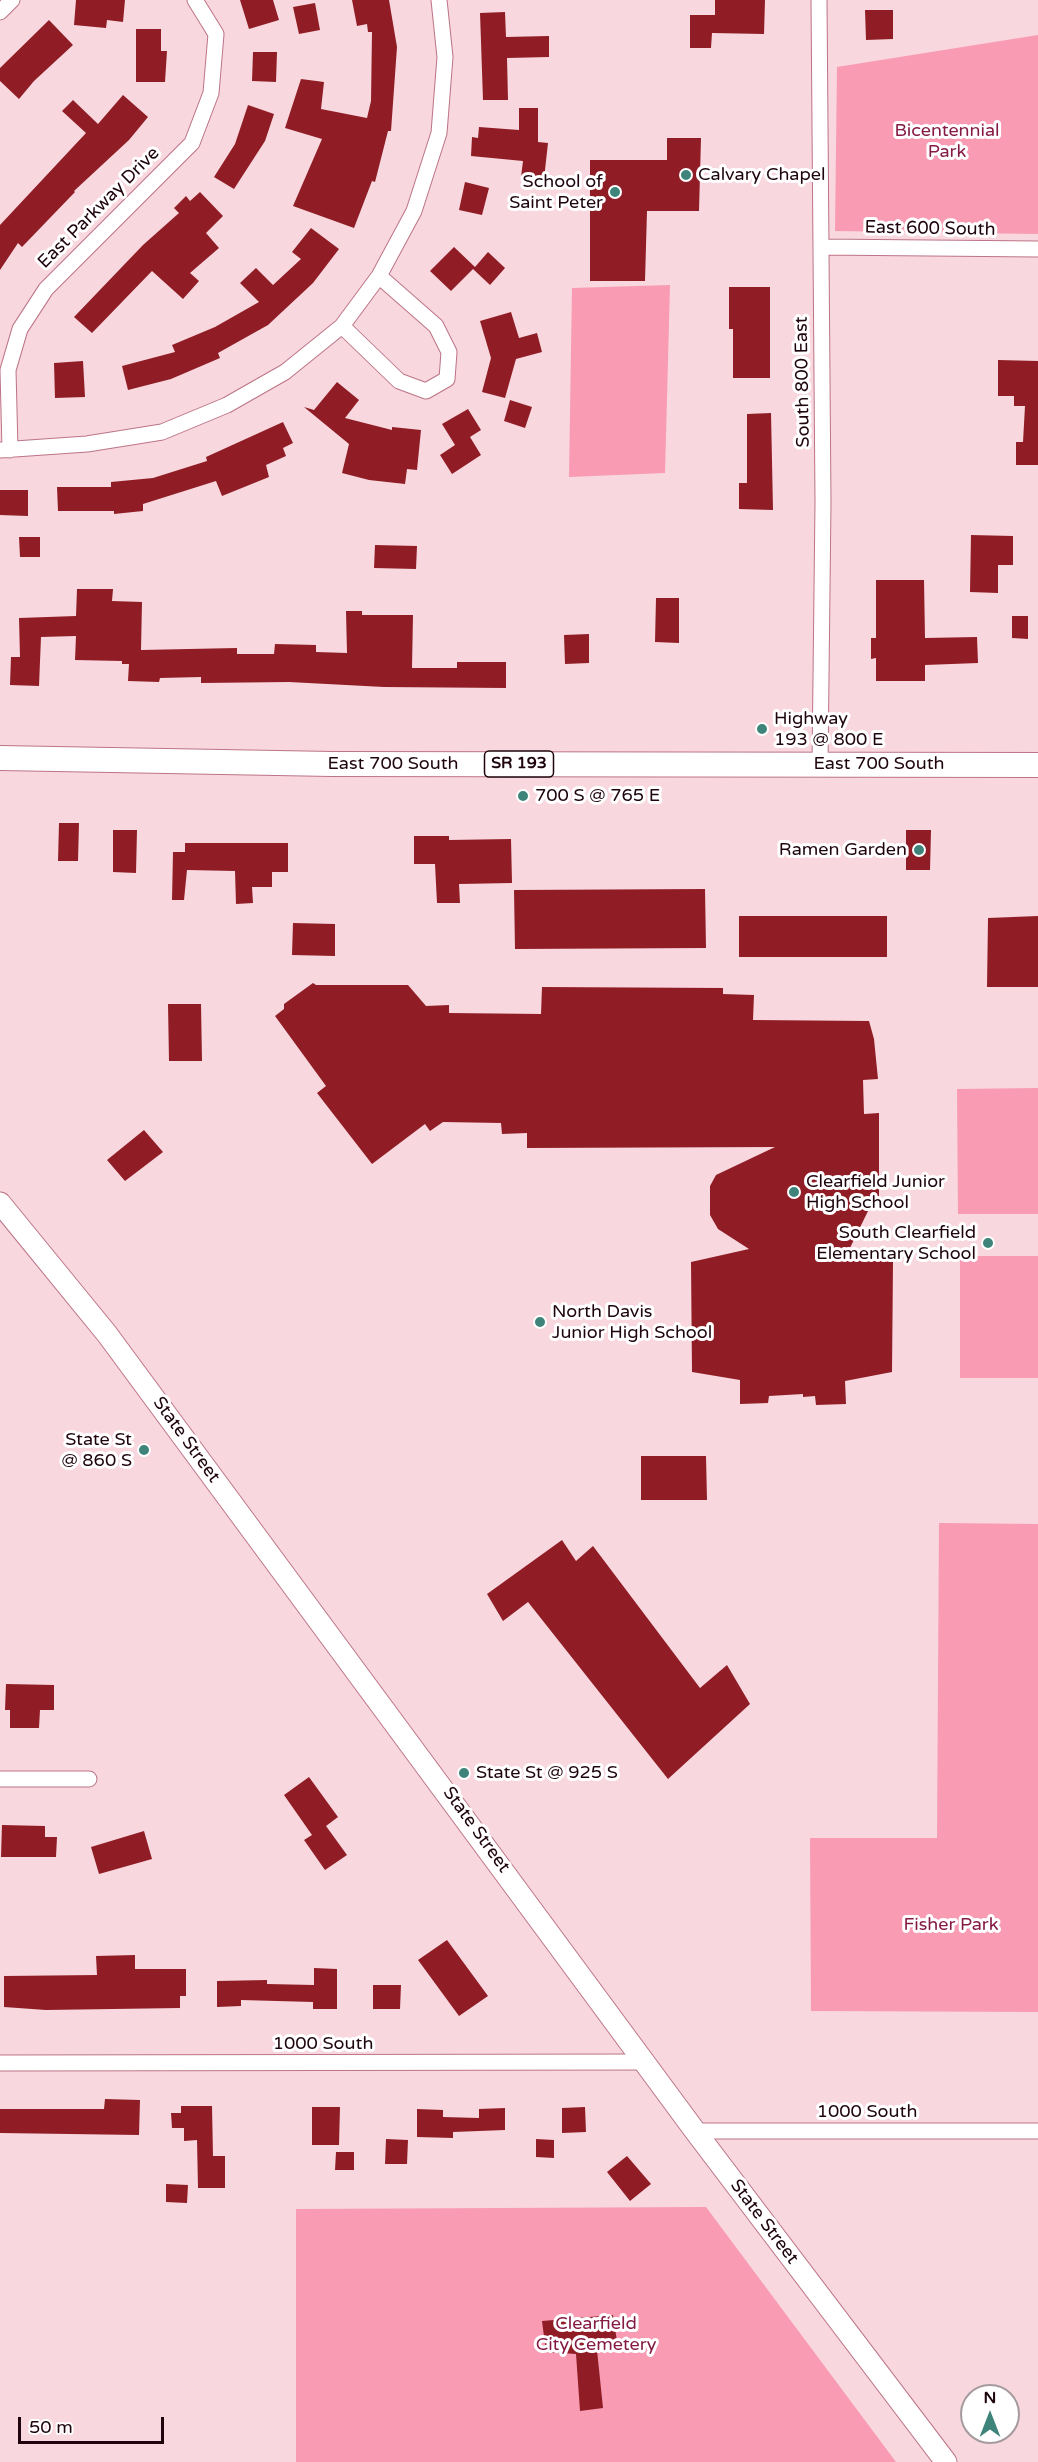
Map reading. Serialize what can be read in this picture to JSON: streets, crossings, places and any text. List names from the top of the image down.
{
  "streets": {
    "main road": ["East 700 South", "SR 193", "State Street"],
    "street": [
      "East Parkway Drive",
      "East 600 South",
      "South 800 East",
      "1000 South"
    ]
  },
  "crossings": [
    ["East 600 South", "South 800 East"],
    ["South 800 East", "East 700 South"],
    ["State Street", "1000 South"]
  ],
  "parks": ["Bicentennial Park", "Fisher Park", "Clearfield City Cemetery"],
  "places": [
    "Calvary Chapel",
    "School of Saint Peter",
    "Highway 193 @ 800 E",
    "700 S @ 765 E",
    "Ramen Garden",
    "Clearfield Junior High School",
    "South Clearfield Elementary School",
    "North Davis Junior High School",
    "State St @ 860 S",
    "State St @ 925 S"
  ],
  "scale_bar": "50 m",
  "north": "top"
}
